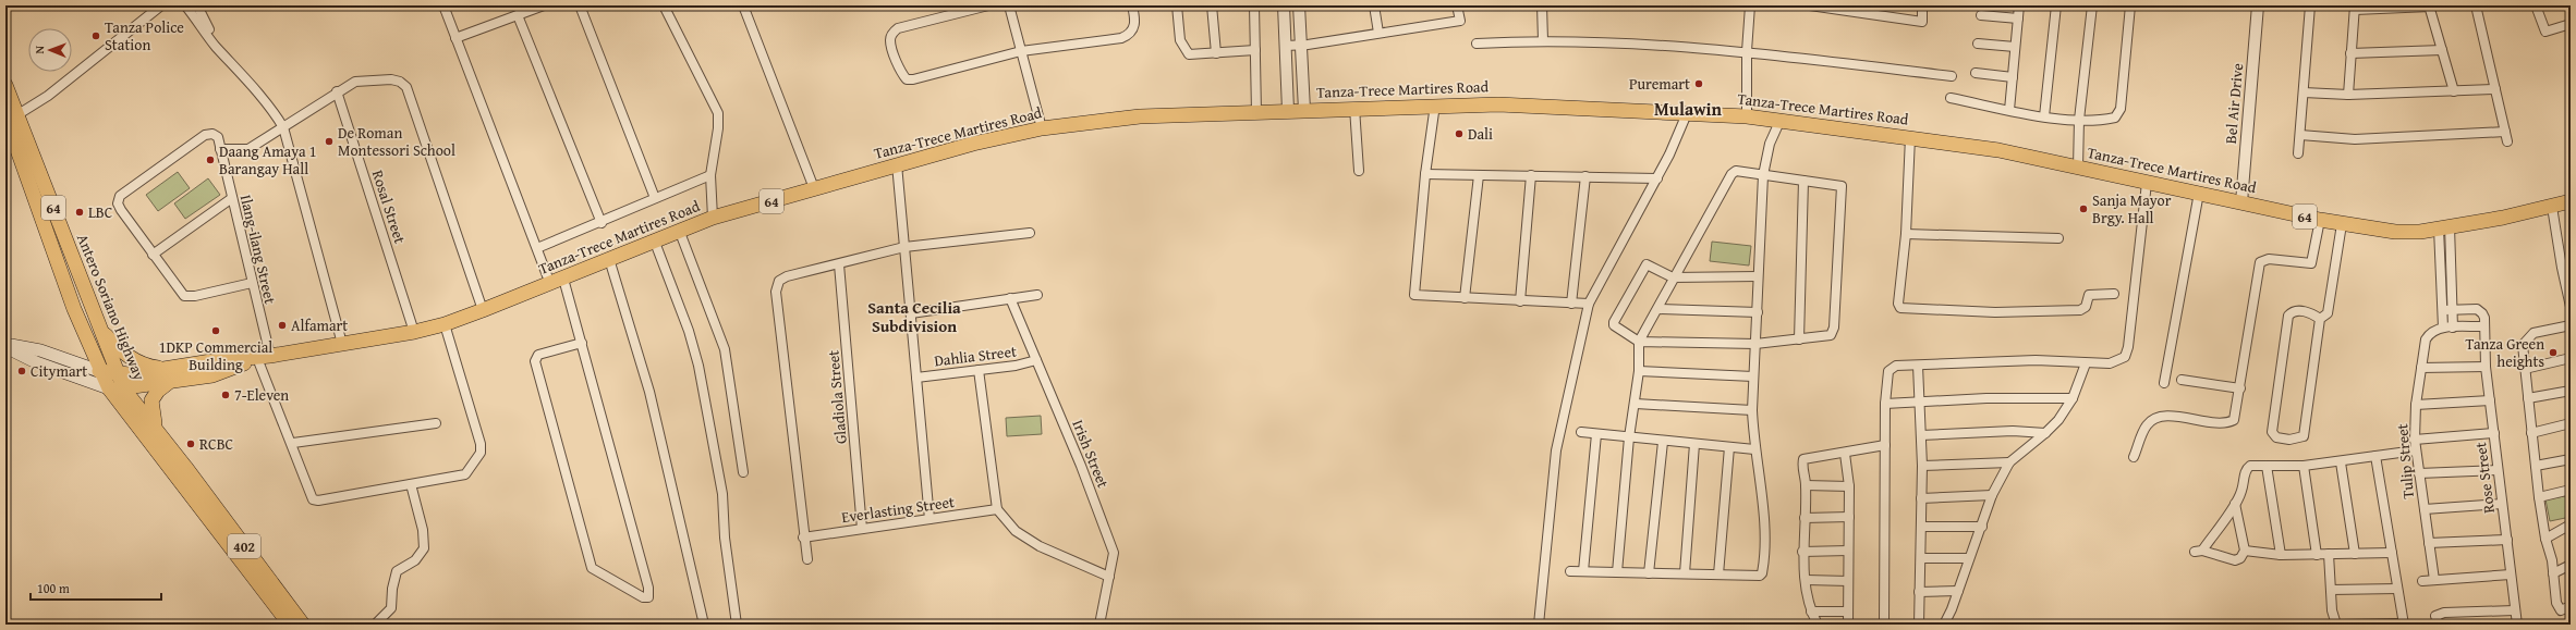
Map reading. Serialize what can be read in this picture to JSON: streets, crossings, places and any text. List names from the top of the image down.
{
  "streets": {
    "main road": [
      "Tanza-Trece Martires Road",
      "64",
      "Antero Soriano Highway",
      "402"
    ],
    "street": [
      "Bel Air Drive",
      "Rosal Street",
      "Ilang-ilang Street",
      "Dahlia Street",
      "Gladiola Street",
      "Irish Street",
      "Tulip Street",
      "Rose Street",
      "Everlasting Street"
    ]
  },
  "crossings": [
    ["Tanza-Trece Martires Road", "Bel Air Drive"],
    ["Tanza-Trece Martires Road", "Rosal Street"],
    ["Tanza-Trece Martires Road", "Ilang-ilang Street"],
    ["Tanza-Trece Martires Road", "Antero Soriano Highway"],
    ["Dahlia Street", "Irish Street"],
    ["Gladiola Street", "Everlasting Street"]
  ],
  "districts": ["Mulawin", "Santa Cecilia Subdivision"],
  "places": [
    "Tanza Police Station",
    "Puremart",
    "Dali",
    "De Roman Montessori School",
    "Daang Amaya 1 Barangay Hall",
    "Sanja Mayor Brgy. Hall",
    "LBC",
    "Alfamart",
    "1DKP Commercial Building",
    "Tanza Green heights",
    "Citymart",
    "7-Eleven",
    "RCBC"
  ],
  "scale_bar": "100 m",
  "north": "left"
}
